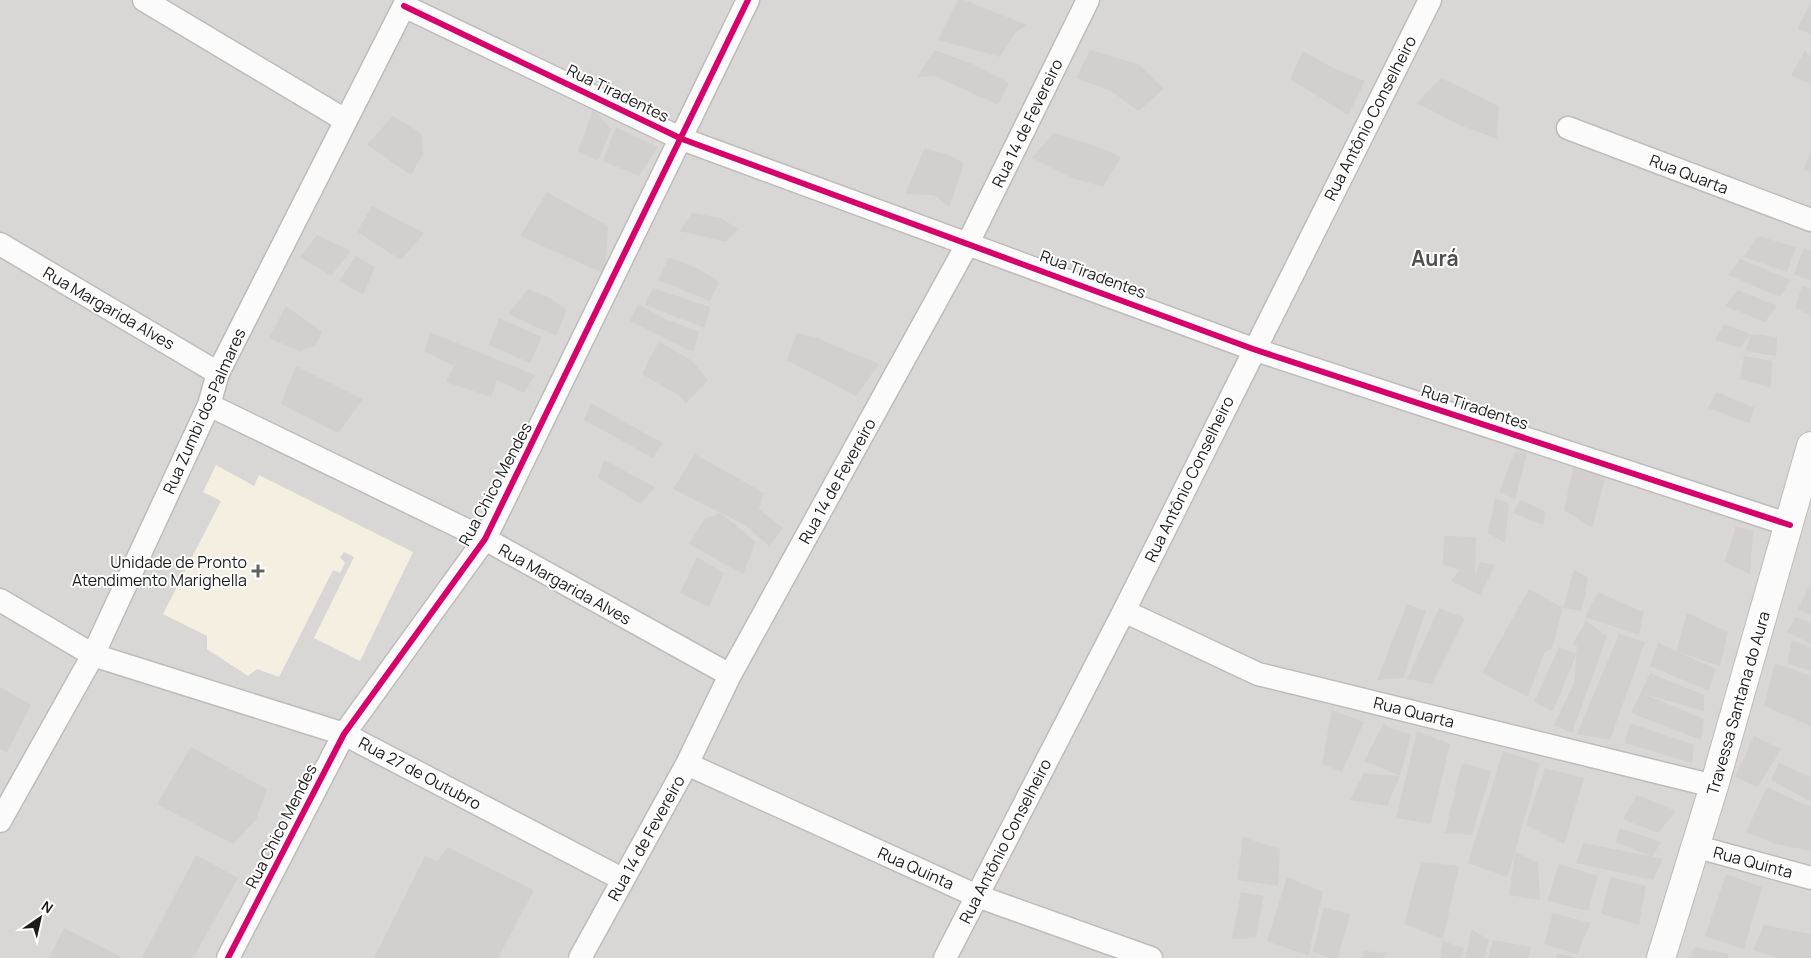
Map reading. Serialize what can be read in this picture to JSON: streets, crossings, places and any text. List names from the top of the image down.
{
  "streets": {
    "street": [
      "Rua Tiradentes",
      "Rua Antônio Conselheiro",
      "Rua 14 de Fevereiro",
      "Rua Quarta",
      "Rua Margarida Alves",
      "Rua Zumbi dos Palmares",
      "Rua Chico Mendes",
      "Travessa Santana do Aura",
      "Rua 27 de Outubro",
      "Rua Quinta"
    ]
  },
  "crossings": [
    ["Rua Tiradentes", "Rua Antônio Conselheiro"],
    ["Rua Tiradentes", "Rua 14 de Fevereiro"],
    ["Rua Tiradentes", "Rua Zumbi dos Palmares"],
    ["Rua Tiradentes", "Rua Chico Mendes"],
    ["Rua Tiradentes", "Travessa Santana do Aura"],
    ["Rua Antônio Conselheiro", "Rua Quarta"],
    ["Rua Antônio Conselheiro", "Rua Quinta"],
    ["Rua 14 de Fevereiro", "Rua Margarida Alves"],
    ["Rua 14 de Fevereiro", "Rua 27 de Outubro"],
    ["Rua 14 de Fevereiro", "Rua Quinta"],
    ["Rua Quarta", "Travessa Santana do Aura"],
    ["Rua Margarida Alves", "Rua Zumbi dos Palmares"],
    ["Rua Margarida Alves", "Rua Chico Mendes"],
    ["Rua Zumbi dos Palmares", "Rua 27 de Outubro"],
    ["Rua Chico Mendes", "Rua 27 de Outubro"],
    ["Travessa Santana do Aura", "Rua Quinta"]
  ],
  "districts": ["Aurá"],
  "places": {
    "health": ["Unidade de Pronto Atendimento Marighella"]
  },
  "north": "top right"
}
